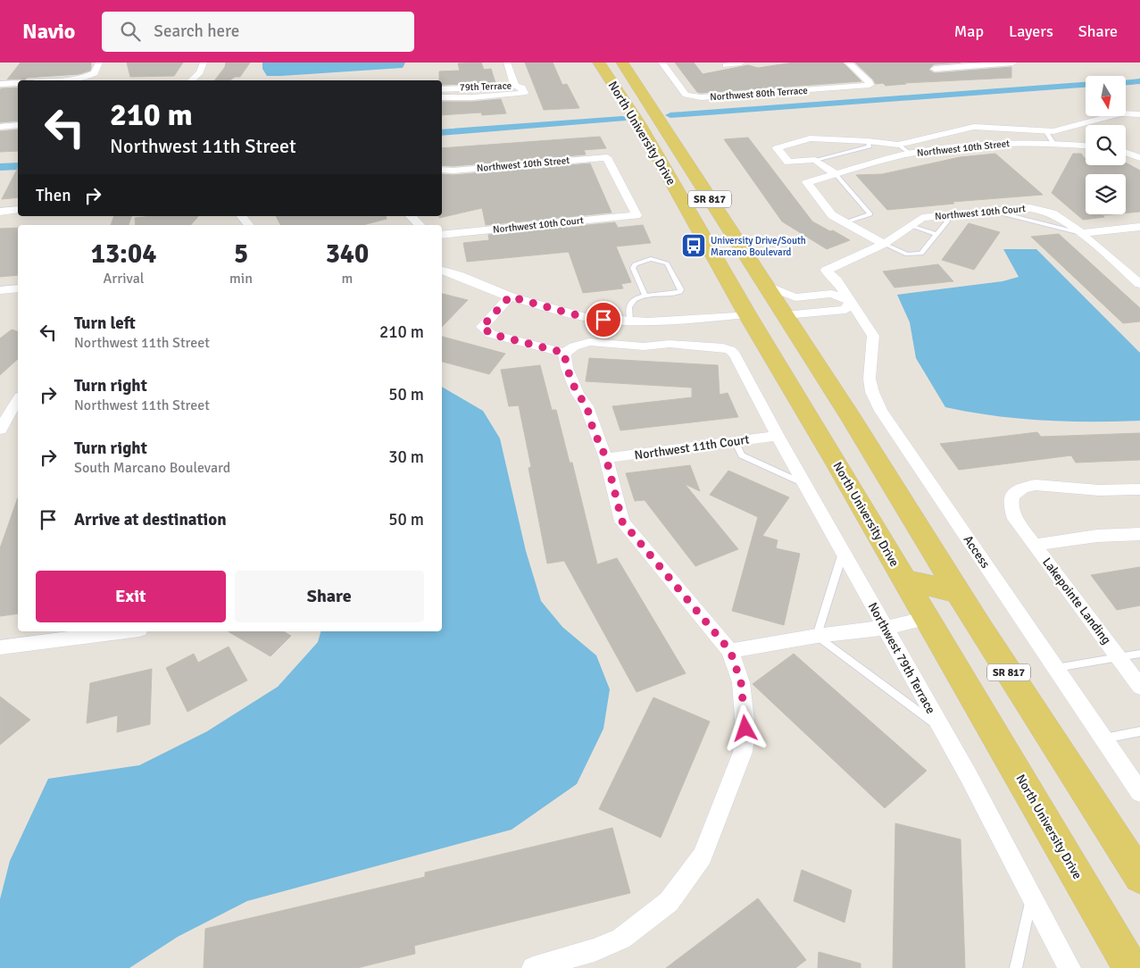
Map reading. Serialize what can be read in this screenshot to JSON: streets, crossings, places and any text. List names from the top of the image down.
{
  "streets": {
    "main road": ["North University Drive", "SR 817"],
    "street": [
      "79th Terrace",
      "Northwest 80th Terrace",
      "Northwest 10th Street",
      "Northwest 10th Court",
      "Northwest 11th Court",
      "Access",
      "Lakepointe Landing",
      "Northwest 79th Terrace"
    ]
  },
  "crossings": [
    ["Northwest 10th Street", "Northwest 10th Court"],
    ["Northwest 10th Court", "Access"],
    ["Northwest 11th Court", "Northwest 79th Terrace"],
    ["Access", "Lakepointe Landing"]
  ],
  "places": {
    "bus stop": ["University Drive/South Marcano Boulevard"]
  },
  "north": "bottom",
  "page": {
    "header": "Navio",
    "search": "Search here",
    "nav": ["Map", "Layers", "Share"],
    "turn": ["210 m", "Northwest 11th Street"],
    "then": "Then",
    "eta": [
      "13:04",
      "Arrival",
      "5",
      "min",
      "340",
      "m"
    ],
    "list": [
      {
        "name": "Turn left",
        "note": "Northwest 11th Street",
        "value": "210 m"
      },
      {
        "name": "Turn right",
        "note": "Northwest 11th Street",
        "value": "50 m"
      },
      {
        "name": "Turn right",
        "note": "South Marcano Boulevard",
        "value": "30 m"
      },
      {
        "name": "Arrive at destination",
        "value": "50 m"
      }
    ],
    "buttons": ["Exit", "Share"]
  }
}
